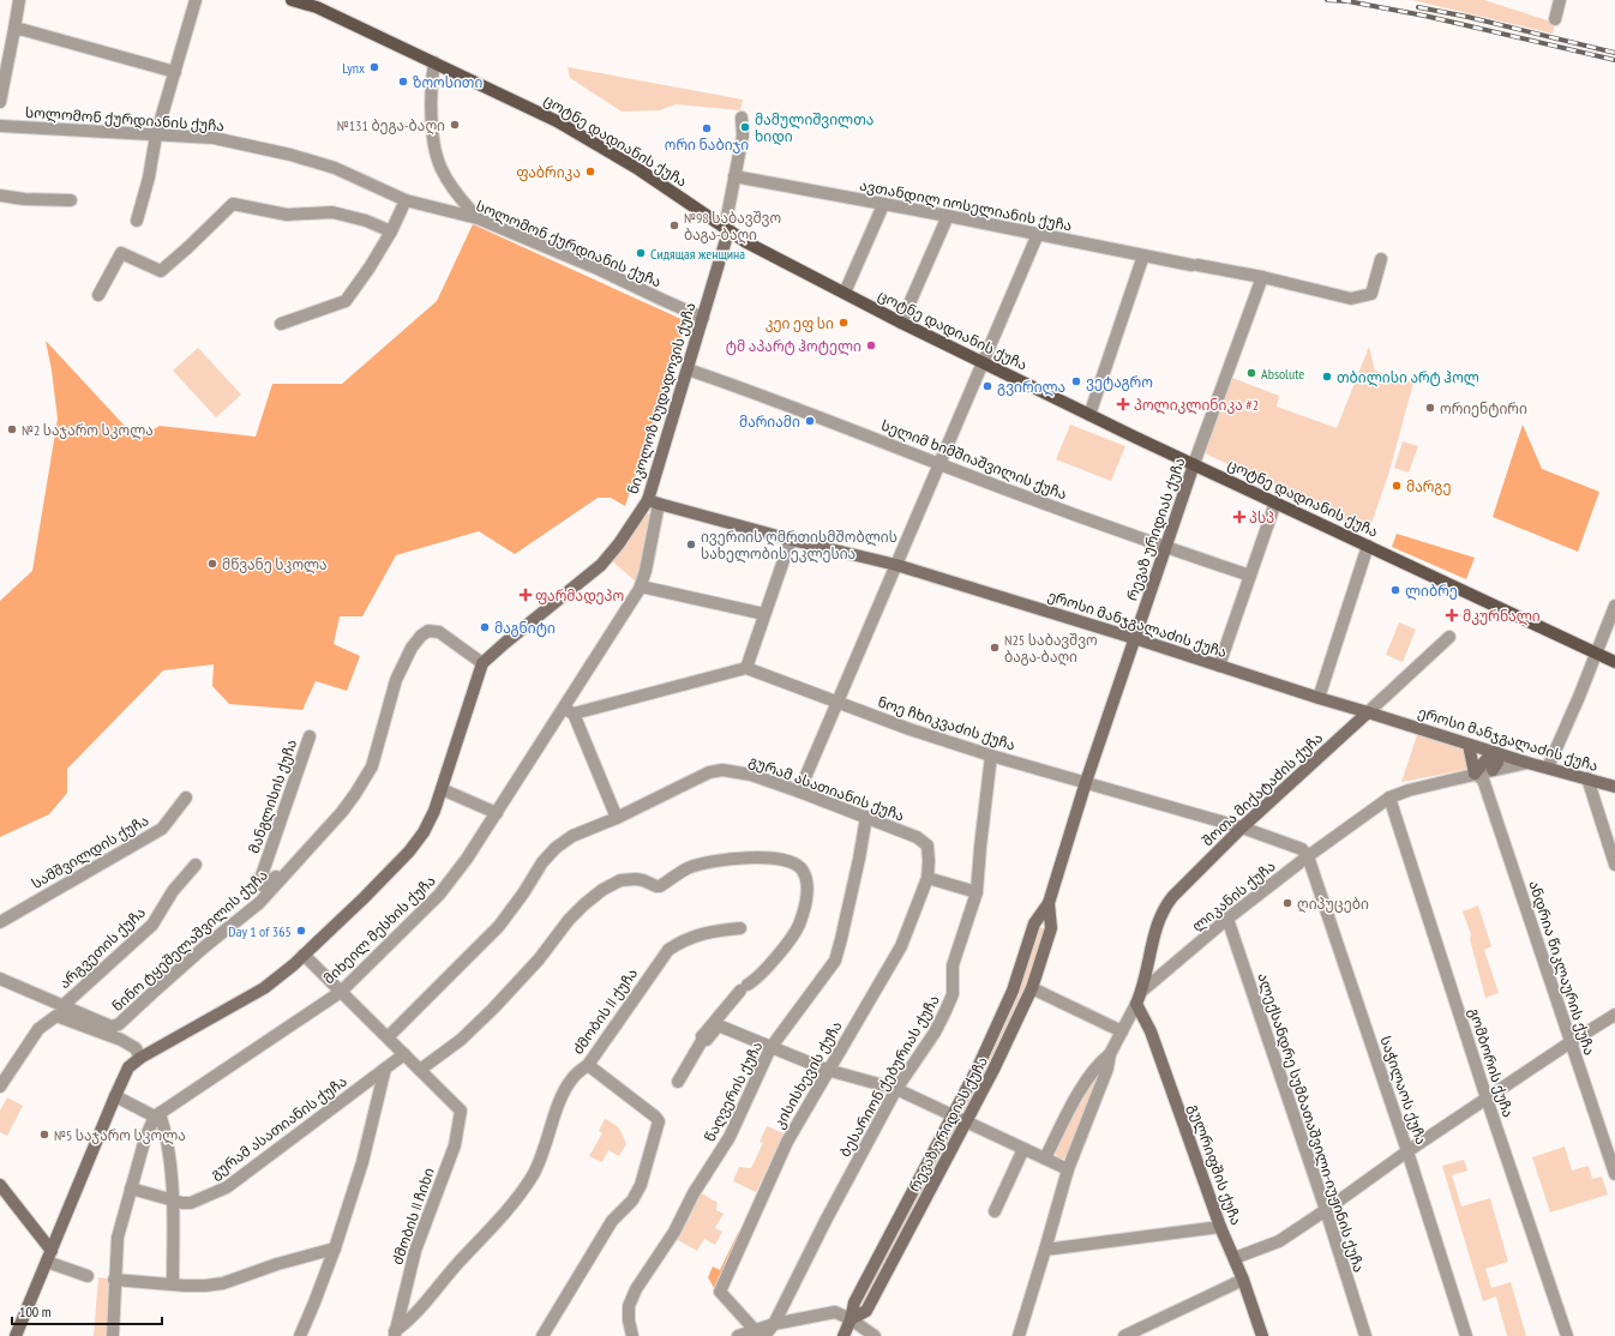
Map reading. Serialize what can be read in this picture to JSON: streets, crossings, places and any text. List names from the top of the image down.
{
  "streets": {
    "main road": ["ცოტნე დადიანის ქუჩა"],
    "street": [
      "სოლომონ ქურდიანის ქუჩა",
      "ავთანდილ იოსელიანის ქუჩა",
      "ნიკოლოზ ხუდადოვის ქუჩა",
      "სელიმ ხიმშიაშვილის ქუჩა",
      "რევაზ ურიდიას ქუჩა",
      "ეროსი მანჯგალაძის ქუჩა",
      "ნოე ჩხიკვაძის ქუჩა",
      "გურამ ასათიანის ქუჩა",
      "შოთა მიქატაძის ქუჩა",
      "მანგლისის ქუჩა",
      "სამშვილდის ქუჩა",
      "ლიკანის ქუჩა",
      "მიხეილ მესხის ქუჩა",
      "ნინო ტყეშელაშვილის ქუჩა",
      "არგვეთის ქუჩა",
      "ანდრია წიკლაურის ქუჩა",
      "ძმობის II ქუჩა",
      "გომბორის ქუჩა",
      "კისისხევის ქუჩა",
      "ბესარიონ ქებურიას ქუჩა",
      "საჭილაოს ქუჩა",
      "წაღვერის ქუჩა",
      "ალექსანდრე სუმბათაშვილი-იუჟინის ქუჩა",
      "გულრიფშის ქუჩა",
      "ძმობის II ჩიხი"
    ]
  },
  "crossings": [
    ["სოლომონ ქურდიანის ქუჩა", "ნიკოლოზ ხუდადოვის ქუჩა"],
    ["ცოტნე დადიანის ქუჩა", "ნიკოლოზ ხუდადოვის ქუჩა"],
    ["ცოტნე დადიანის ქუჩა", "რევაზ ურიდიას ქუჩა"],
    ["ავთანდილ იოსელიანის ქუჩა", "ნიკოლოზ ხუდადოვის ქუჩა"],
    ["ავთანდილ იოსელიანის ქუჩა", "რევაზ ურიდიას ქუჩა"],
    ["ნიკოლოზ ხუდადოვის ქუჩა", "სელიმ ხიმშიაშვილის ქუჩა"],
    ["ნიკოლოზ ხუდადოვის ქუჩა", "ეროსი მანჯგალაძის ქუჩა"],
    ["ნიკოლოზ ხუდადოვის ქუჩა", "მიხეილ მესხის ქუჩა"],
    ["ნიკოლოზ ხუდადოვის ქუჩა", "ნინო ტყეშელაშვილის ქუჩა"],
    ["სელიმ ხიმშიაშვილის ქუჩა", "რევაზ ურიდიას ქუჩა"],
    ["რევაზ ურიდიას ქუჩა", "ეროსი მანჯგალაძის ქუჩა"],
    ["რევაზ ურიდიას ქუჩა", "ნოე ჩხიკვაძის ქუჩა"],
    ["ეროსი მანჯგალაძის ქუჩა", "შოთა მიქატაძის ქუჩა"],
    ["ეროსი მანჯგალაძის ქუჩა", "ლიკანის ქუჩა"],
    ["ეროსი მანჯგალაძის ქუჩა", "მიხეილ მესხის ქუჩა"],
    ["ნოე ჩხიკვაძის ქუჩა", "შოთა მიქატაძის ქუჩა"],
    ["ნოე ჩხიკვაძის ქუჩა", "ლიკანის ქუჩა"],
    ["ნოე ჩხიკვაძის ქუჩა", "ბესარიონ ქებურიას ქუჩა"],
    ["ნოე ჩხიკვაძის ქუჩა", "საჭილაოს ქუჩა"],
    ["გურამ ასათიანის ქუჩა", "კისისხევის ქუჩა"],
    ["გურამ ასათიანის ქუჩა", "წაღვერის ქუჩა"],
    ["შოთა მიქატაძის ქუჩა", "ლიკანის ქუჩა"],
    ["მანგლისის ქუჩა", "ნინო ტყეშელაშვილის ქუჩა"],
    ["ლიკანის ქუჩა", "ანდრია წიკლაურის ქუჩა"],
    ["ლიკანის ქუჩა", "გომბორის ქუჩა"],
    ["ლიკანის ქუჩა", "საჭილაოს ქუჩა"],
    ["ლიკანის ქუჩა", "ალექსანდრე სუმბათაშვილი-იუჟინის ქუჩა"],
    ["ლიკანის ქუჩა", "გულრიფშის ქუჩა"],
    ["ნინო ტყეშელაშვილის ქუჩა", "არგვეთის ქუჩა"],
    ["ძმობის II ქუჩა", "ძმობის II ჩიხი"],
    ["კისისხევის ქუჩა", "ბესარიონ ქებურიას ქუჩა"]
  ],
  "places": {
    "other": [
      "Lynx",
      "ზოოსითი",
      "№131 ბეგა-ბაღი",
      "მამულიშვილთა ხიდი",
      "ორი ნაბიჯი",
      "ფაბრიკა",
      "№98 საბავშვო ბაგა-ბაღი",
      "Сидящая женщина",
      "კეი ეფ სი",
      "ტმ აპარტ ჰოტელი",
      "Absolute",
      "თბილისი არტ ჰოლ",
      "ვეტაგრო",
      "გვირილა",
      "ორიენტირი",
      "მარიამი",
      "№2 საჯარო სკოლა",
      "მარგე",
      "ივერიის ღმრთისმშობლის სახელობის ეკლესია",
      "მწვანე სკოლა",
      "ლიბრე",
      "მაგნიტი",
      "N25 საბავშვო ბაგა-ბაღი",
      "ღიპუცები",
      "Day 1 of 365",
      "№5 საჯარო სკოლა"
    ],
    "health": [
      "პოლიკლინიკა #2",
      "პსპ",
      "ფარმადეპო",
      "მკურნალი"
    ]
  },
  "scale_bar": "100 m"
}
